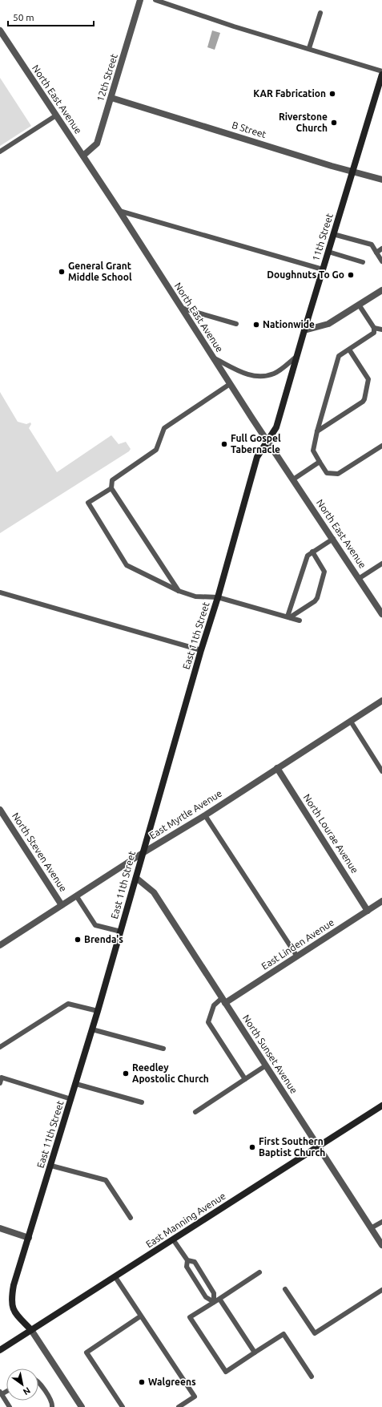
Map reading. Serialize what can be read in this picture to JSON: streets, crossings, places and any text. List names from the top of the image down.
{
  "streets": {
    "main road": ["11th Street", "East 11th Street", "East Manning Avenue"],
    "street": [
      "12th Street",
      "North East Avenue",
      "B Street",
      "East Myrtle Avenue",
      "North Lourae Avenue",
      "North Steven Avenue",
      "East Linden Avenue",
      "North Sunset Avenue"
    ]
  },
  "crossings": [
    ["12th Street", "North East Avenue"],
    ["12th Street", "B Street"],
    ["North East Avenue", "11th Street"],
    ["North East Avenue", "East 11th Street"],
    ["B Street", "11th Street"],
    ["11th Street", "East 11th Street"],
    ["East 11th Street", "East Myrtle Avenue"],
    ["East 11th Street", "North Sunset Avenue"],
    ["East 11th Street", "East Manning Avenue"],
    ["East Myrtle Avenue", "North Lourae Avenue"],
    ["East Myrtle Avenue", "North Steven Avenue"],
    ["North Lourae Avenue", "East Linden Avenue"],
    ["East Linden Avenue", "North Sunset Avenue"],
    ["North Sunset Avenue", "East Manning Avenue"]
  ],
  "places": [
    "KAR Fabrication",
    "Riverstone Church",
    "General Grant Middle School",
    "Doughnuts To Go",
    "Nationwide",
    "Full Gospel Tabernacle",
    "Brenda's",
    "Reedley Apostolic Church",
    "First Southern Baptist Church",
    "Walgreens"
  ],
  "scale_bar": "50 m",
  "north": "bottom right"
}
